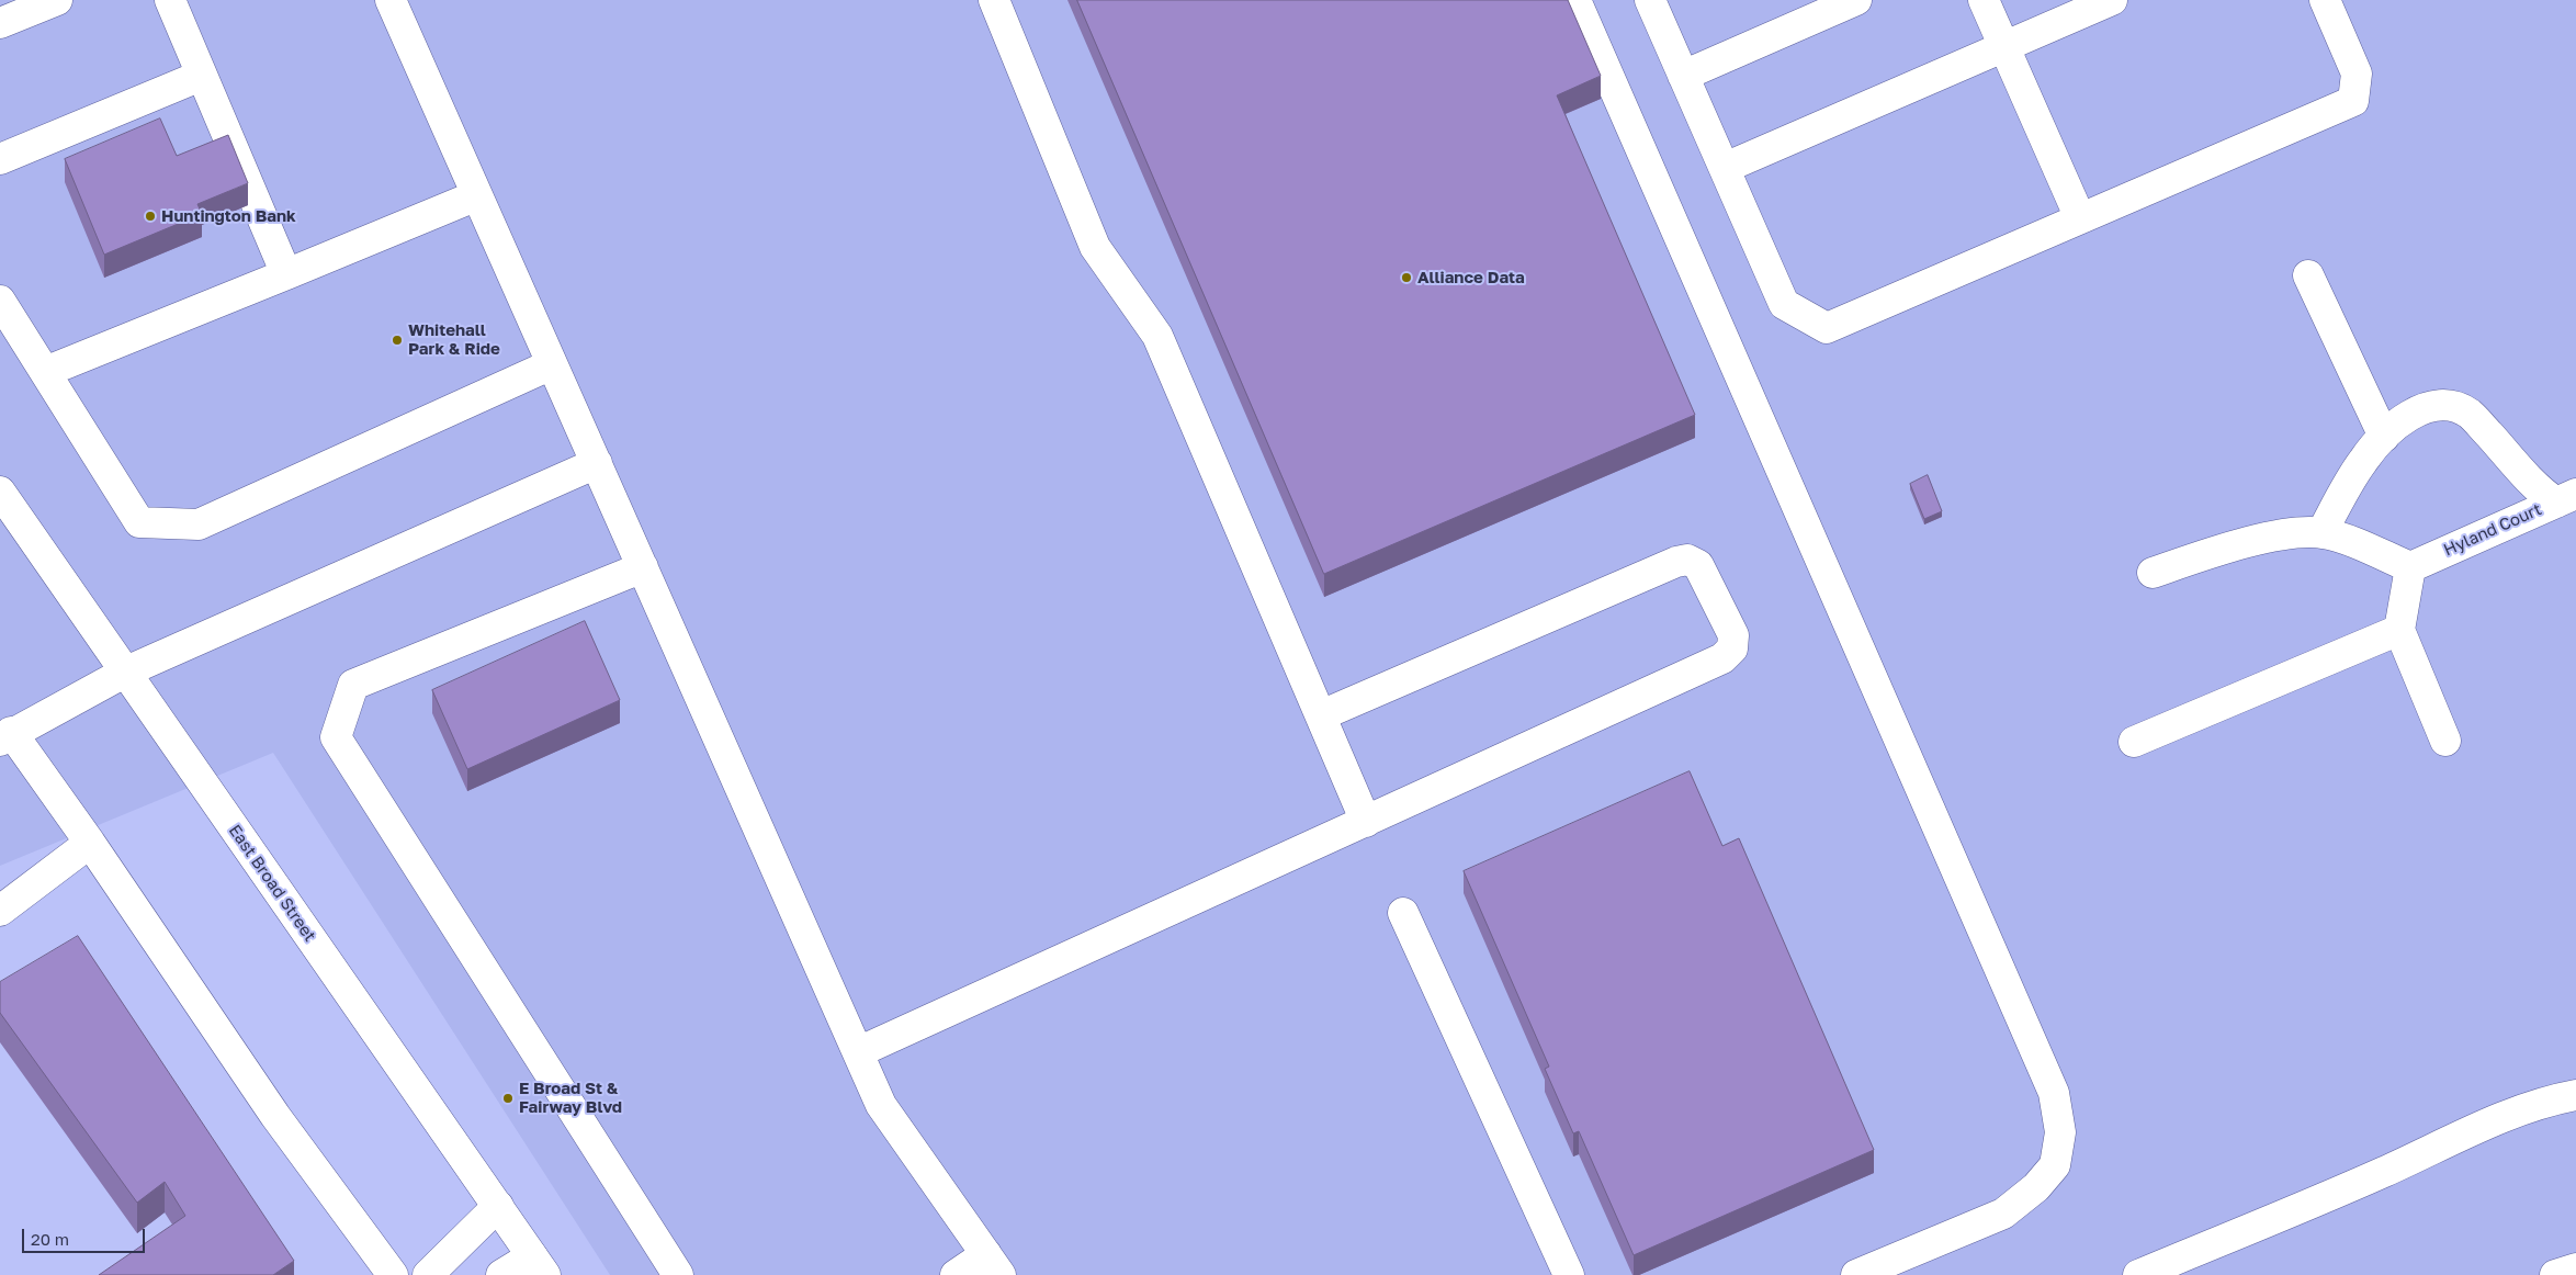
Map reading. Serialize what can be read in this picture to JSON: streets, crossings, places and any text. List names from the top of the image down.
{
  "streets": {
    "main road": ["Hyland Court", "East Broad Street"]
  },
  "places": [
    "Huntington Bank",
    "Alliance Data",
    "Whitehall Park & Ride",
    "E Broad St & Fairway Blvd"
  ],
  "scale_bar": "20 m"
}
